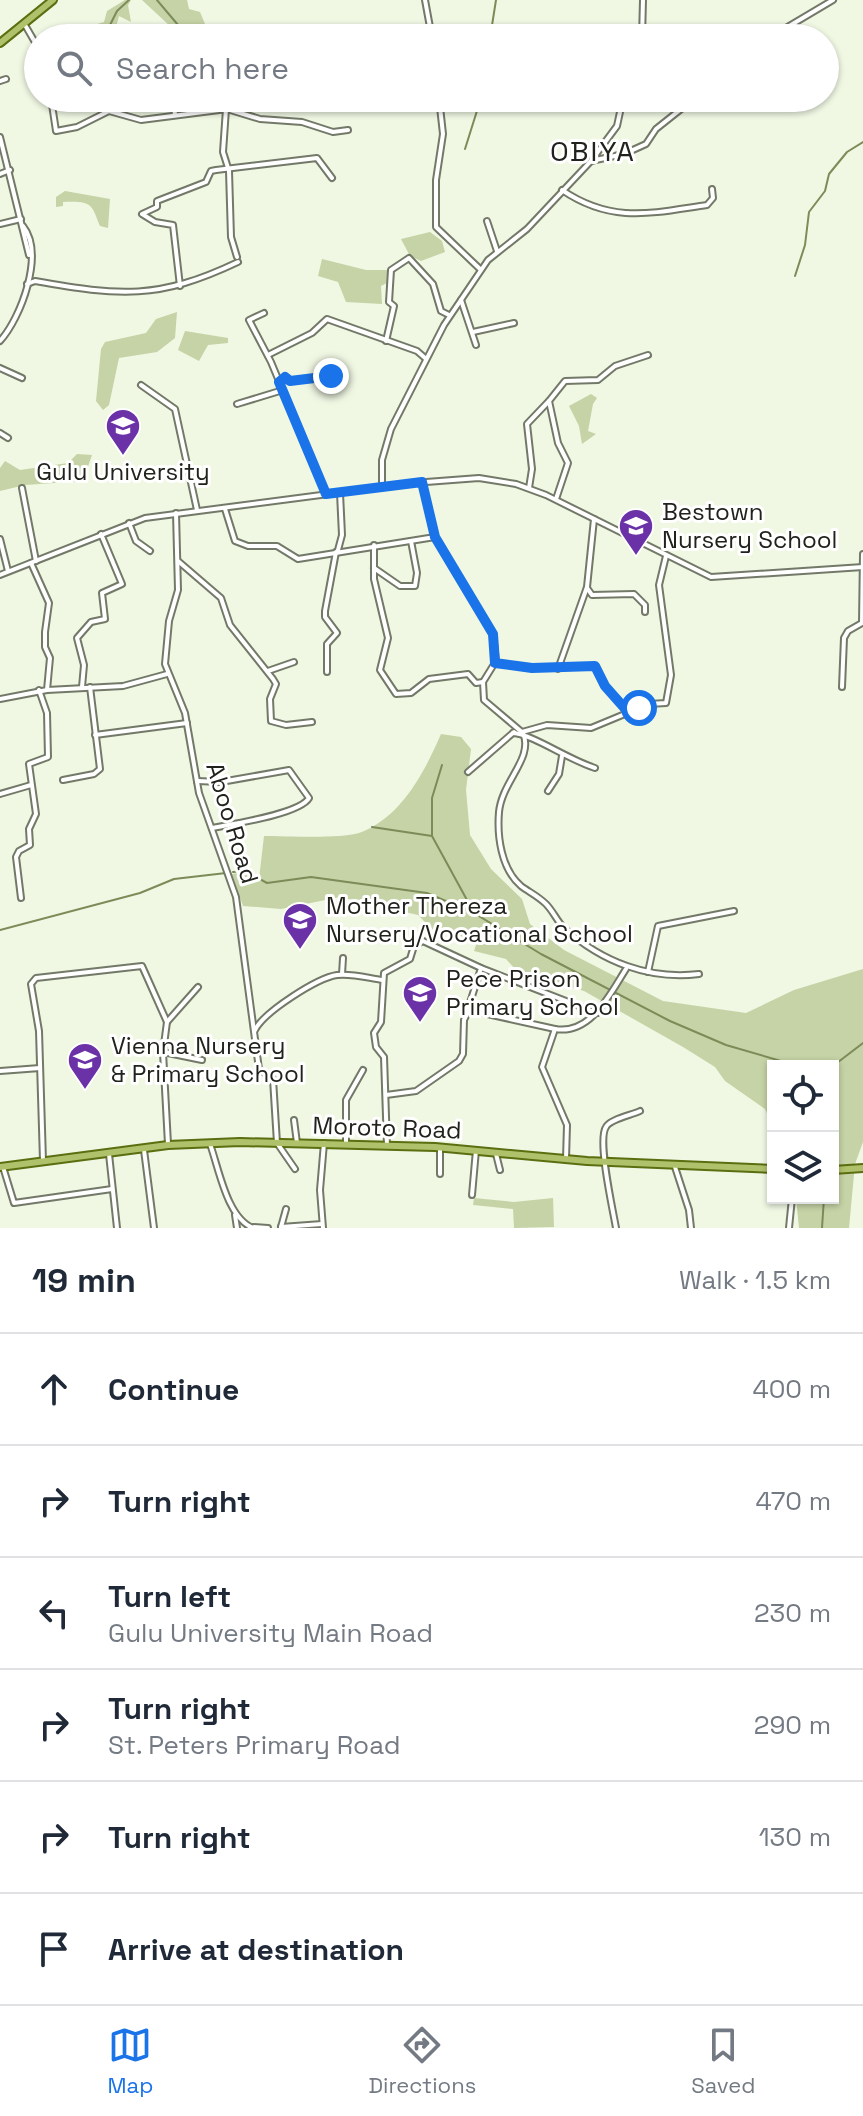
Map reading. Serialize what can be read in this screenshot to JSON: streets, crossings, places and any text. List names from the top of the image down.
{
  "streets": {
    "main road": ["Moroto Road"],
    "street": ["Aboo Road"]
  },
  "crossings": [
    ["Aboo Road", "Moroto Road"]
  ],
  "districts": ["OBIYA"],
  "places": {
    "school or university": [
      "Gulu University",
      "Bestown Nursery School",
      "Mother Thereza Nursery/Vocational School",
      "Pece Prison Primary School",
      "Vienna Nursery & Primary School"
    ]
  },
  "page": {
    "search": "Search here",
    "heading": ["19 min", "Walk · 1.5 km"],
    "list": [
      ["Continue", "400 m"],
      ["Turn right", "470 m"],
      ["Turn left", "Gulu University Main Road", "230 m"],
      ["Turn right", "St. Peters Primary Road", "290 m"],
      ["Turn right", "130 m"],
      "Arrive at destination"
    ],
    "nav": ["Map", "Directions", "Saved"]
  }
}
